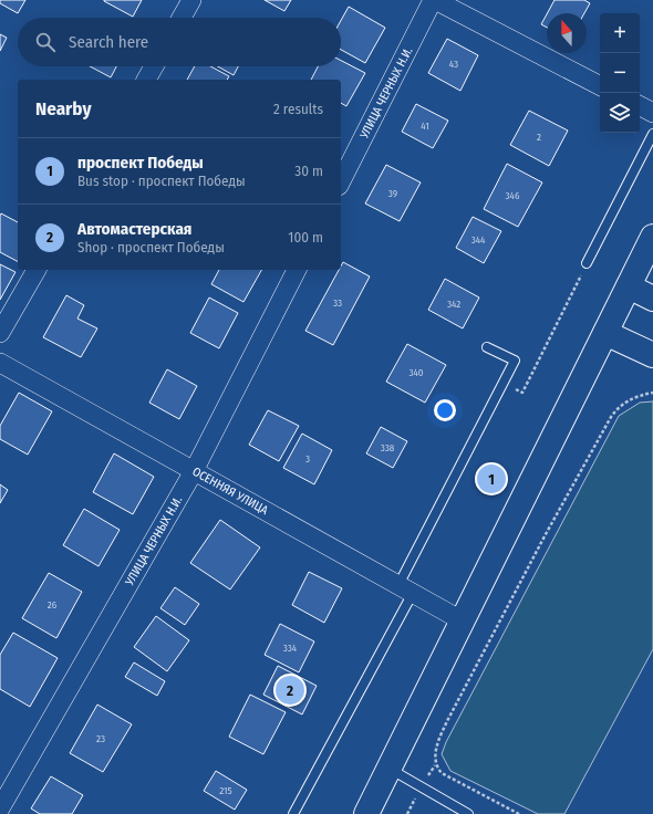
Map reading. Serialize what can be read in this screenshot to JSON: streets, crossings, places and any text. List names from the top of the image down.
{
  "streets": {
    "street": ["УЛИЦА ЧЕРНЫХ Н.И.", "ОСЕННЯЯ УЛИЦА"]
  },
  "crossings": [
    ["УЛИЦА ЧЕРНЫХ Н.И.", "ОСЕННЯЯ УЛИЦА"]
  ],
  "house_numbers": [
    "43",
    "41",
    "2",
    "39",
    "346",
    "344",
    "33",
    "342",
    "340",
    "338",
    "3",
    "26",
    "334",
    "23",
    "215"
  ],
  "north": "top",
  "page": {
    "map_buttons": ["+", "−"],
    "search": "Search here",
    "heading": ["Nearby", "2 results"],
    "list": [
      {
        "mark": "1",
        "name": "проспект Победы",
        "note": "Bus stop · проспект Победы",
        "value": "30 m"
      },
      {
        "mark": "2",
        "name": "Автомастерская",
        "note": "Shop · проспект Победы",
        "value": "100 m"
      }
    ],
    "pins": ["1", "2"]
  }
}
